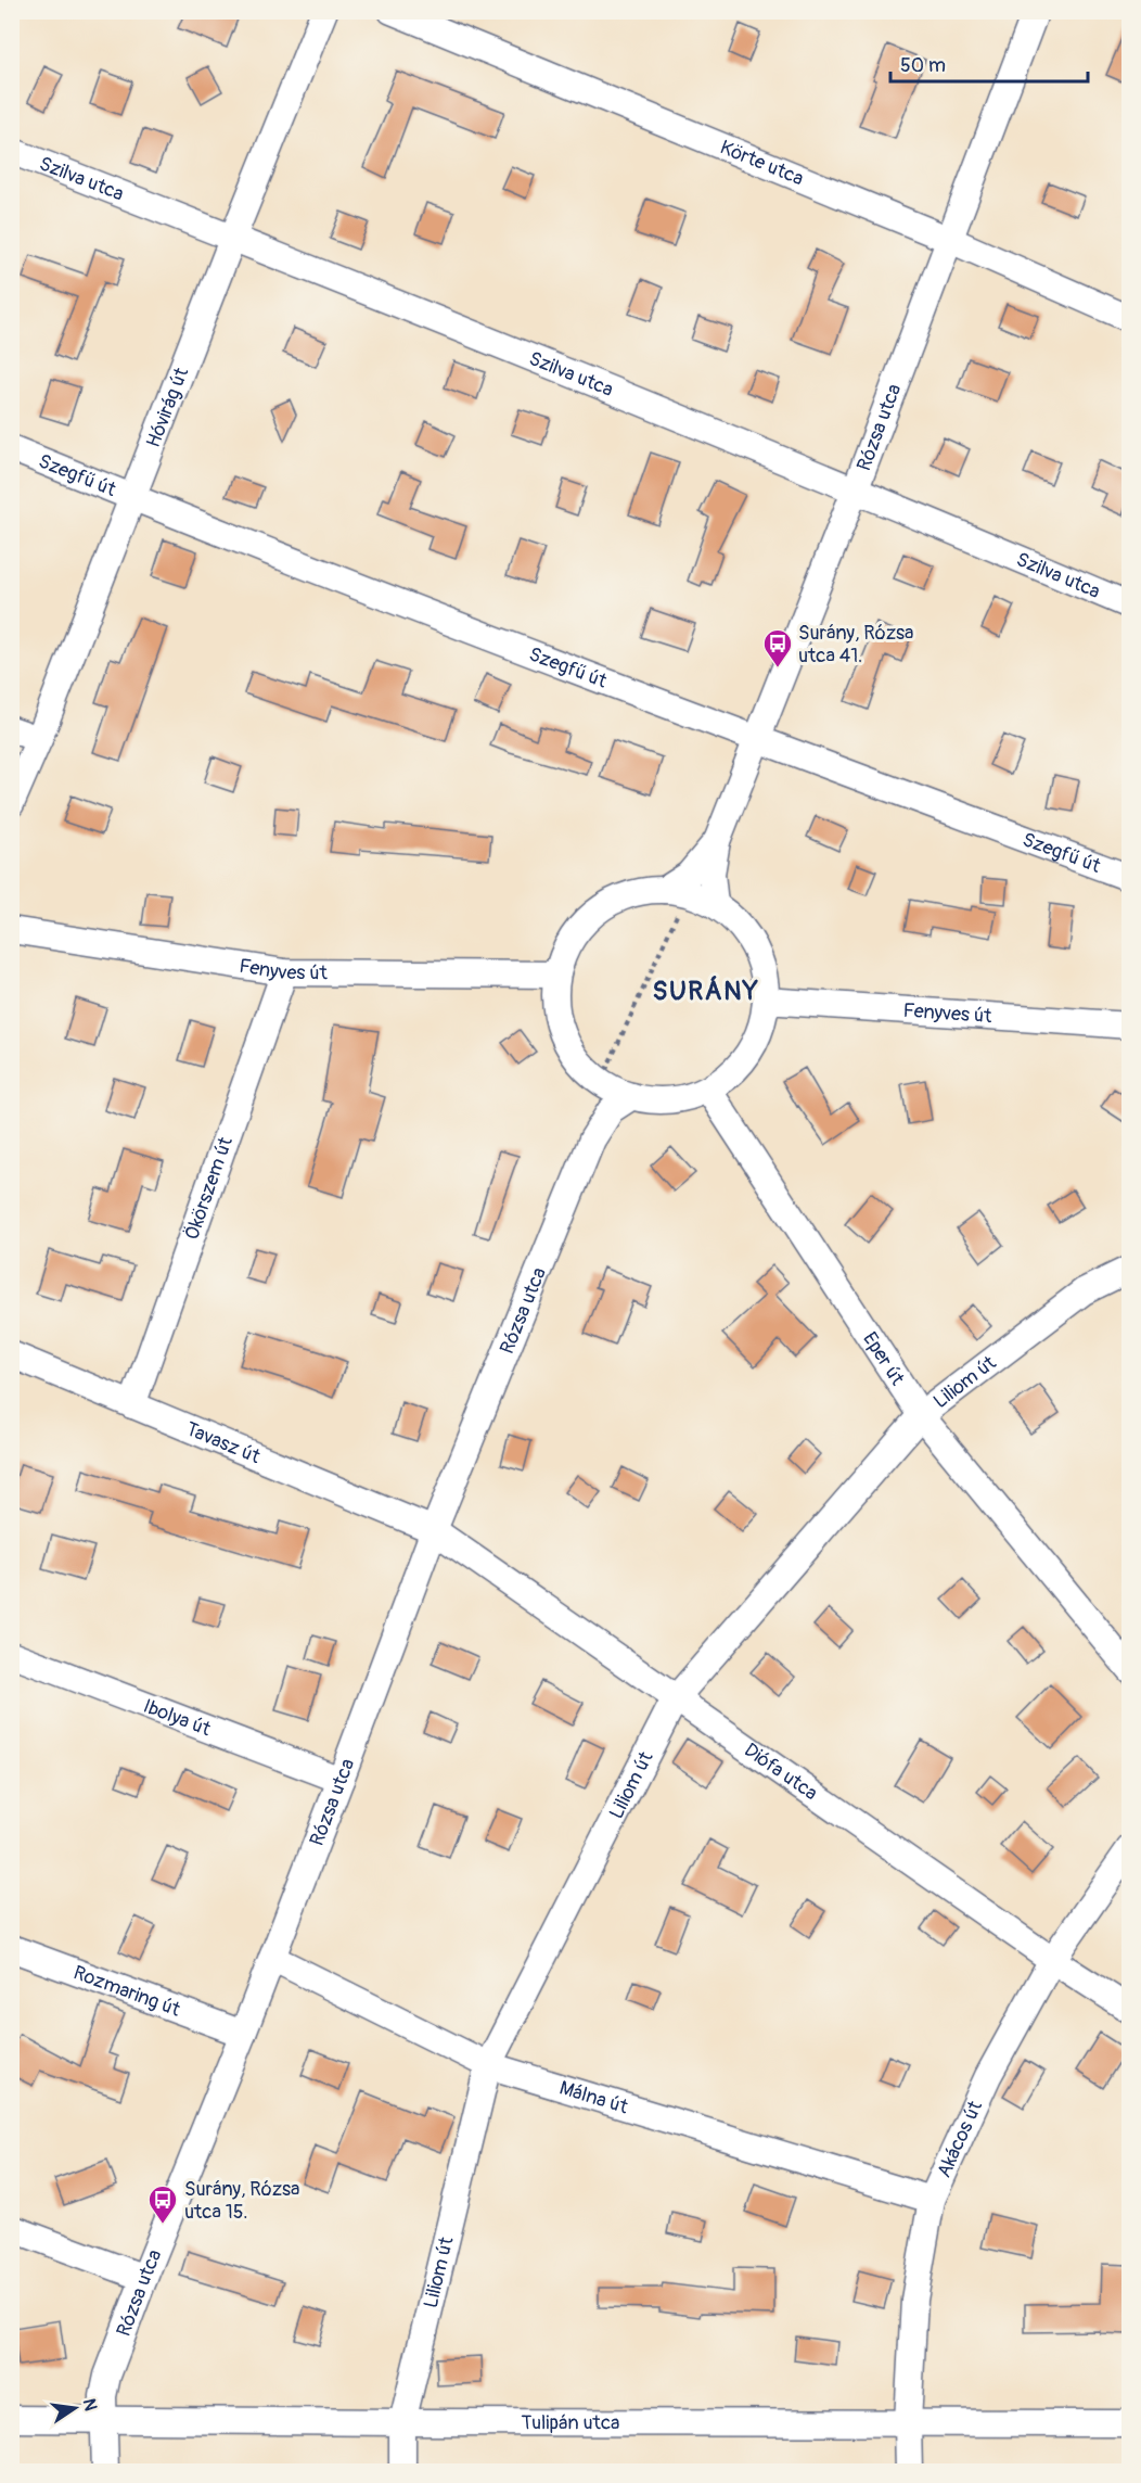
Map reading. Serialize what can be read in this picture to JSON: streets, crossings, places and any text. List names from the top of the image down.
{
  "streets": {
    "street": [
      "Körte utca",
      "Szilva utca",
      "Hóvirág út",
      "Rózsa utca",
      "Szegfű út",
      "Fenyves út",
      "Ökörszem út",
      "Eper út",
      "Liliom út",
      "Tavasz út",
      "Ibolya út",
      "Diófa utca",
      "Rozmaring út",
      "Málna út",
      "Akácos út",
      "Tulipán utca"
    ]
  },
  "crossings": [
    ["Körte utca", "Rózsa utca"],
    ["Szilva utca", "Hóvirág út"],
    ["Szilva utca", "Rózsa utca"],
    ["Hóvirág út", "Szegfű út"],
    ["Rózsa utca", "Szegfű út"],
    ["Rózsa utca", "Tavasz út"],
    ["Rózsa utca", "Ibolya út"],
    ["Rózsa utca", "Diófa utca"],
    ["Rózsa utca", "Rozmaring út"],
    ["Rózsa utca", "Málna út"],
    ["Rózsa utca", "Tulipán utca"],
    ["Fenyves út", "Ökörszem út"],
    ["Ökörszem út", "Tavasz út"],
    ["Eper út", "Liliom út"],
    ["Liliom út", "Diófa utca"],
    ["Liliom út", "Málna út"],
    ["Liliom út", "Tulipán utca"],
    ["Tavasz út", "Diófa utca"],
    ["Diófa utca", "Akácos út"],
    ["Málna út", "Akácos út"],
    ["Akácos út", "Tulipán utca"]
  ],
  "districts": ["SURÁNY"],
  "places": {
    "bus stop": ["Surány, Rózsa utca 41.", "Surány, Rózsa utca 15."]
  },
  "scale_bar": "50 m",
  "north": "right"
}
